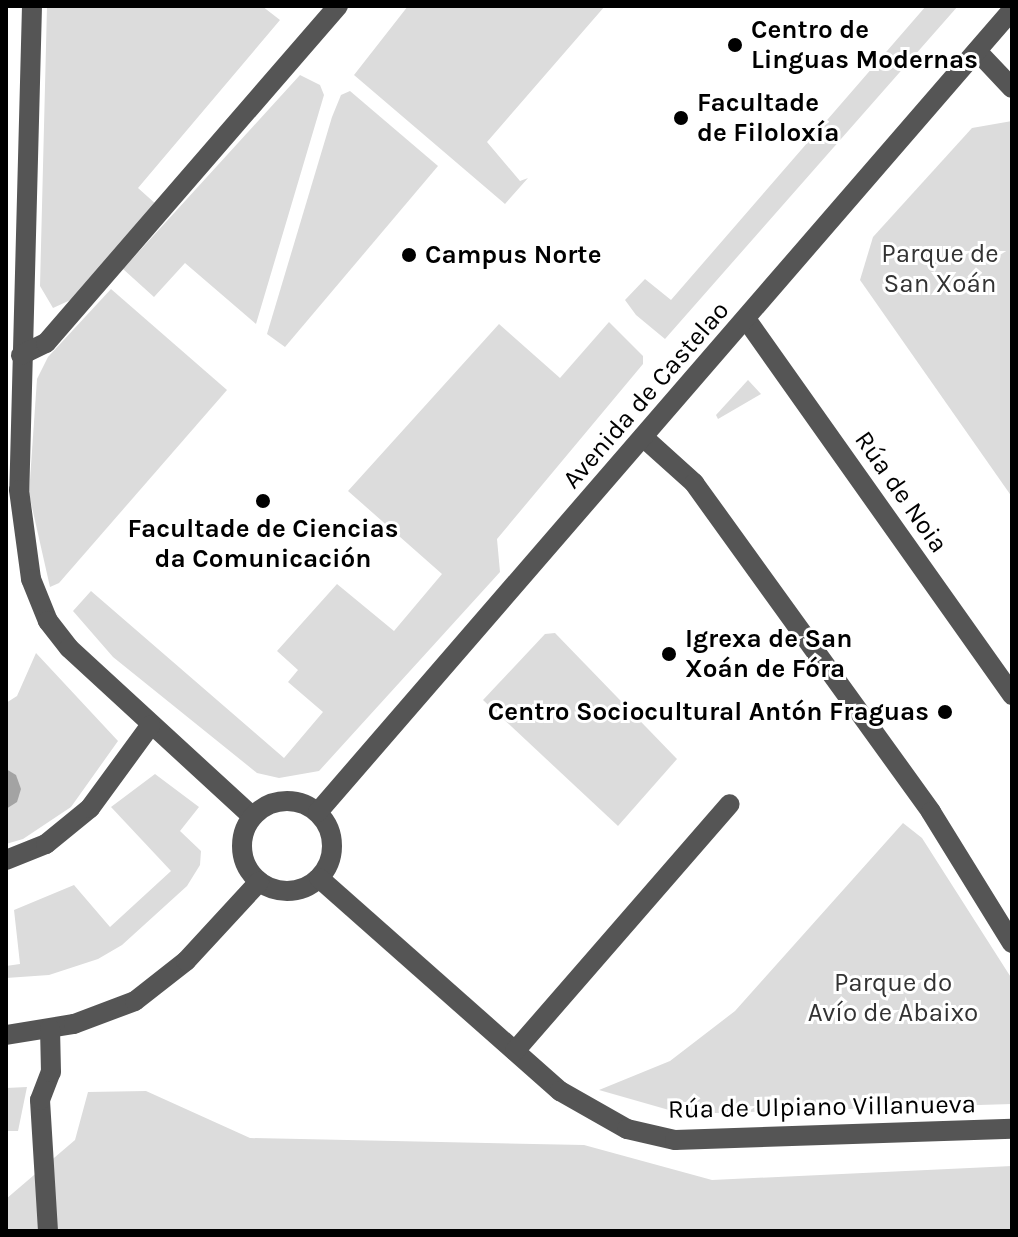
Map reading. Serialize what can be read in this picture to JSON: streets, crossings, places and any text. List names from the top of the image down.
{
  "streets": {
    "street": ["Avenida de Castelao", "Rúa de Noia", "Rúa de Ulpiano Villanueva"]
  },
  "crossings": [
    ["Avenida de Castelao", "Rúa de Noia"],
    ["Avenida de Castelao", "Rúa de Ulpiano Villanueva"]
  ],
  "parks": ["Parque de San Xoán", "Parque do Avío de Abaixo"],
  "places": [
    "Centro de Linguas Modernas",
    "Facultade de Filoloxía",
    "Campus Norte",
    "Facultade de Ciencias da Comunicación",
    "Igrexa de San Xoán de Fóra",
    "Centro Sociocultural Antón Fraguas"
  ]
}
